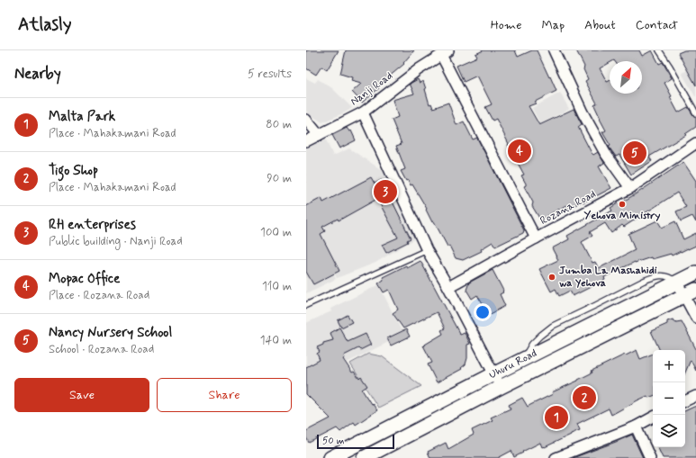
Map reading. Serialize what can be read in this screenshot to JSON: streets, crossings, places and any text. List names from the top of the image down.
{
  "streets": {
    "main road": ["Uhuru Road"],
    "street": ["Nanji Road", "Rozana Road"]
  },
  "places": ["Yehova Ministry", "Jumba La Mashahidi wa Yehova"],
  "scale_bar": "50 m",
  "north": "top right",
  "page": {
    "header": "Atlasly",
    "nav": [
      "Home",
      "Map",
      "About",
      "Contact"
    ],
    "heading": ["Nearby", "5 results"],
    "list": [
      {
        "mark": "1",
        "name": "Malta Park",
        "note": "Place · Mahakamani Road",
        "value": "80 m"
      },
      {
        "mark": "2",
        "name": "Tigo Shop",
        "note": "Place · Mahakamani Road",
        "value": "90 m"
      },
      {
        "mark": "3",
        "name": "RH enterprises",
        "note": "Public building · Nanji Road",
        "value": "100 m"
      },
      {
        "mark": "4",
        "name": "Mopac Office",
        "note": "Place · Rozana Road",
        "value": "110 m"
      },
      {
        "mark": "5",
        "name": "Nancy Nursery School",
        "note": "School · Rozana Road",
        "value": "140 m"
      }
    ],
    "pins": [
      "4",
      "5",
      "3",
      "2",
      "1"
    ],
    "map_buttons": ["+", "−"],
    "buttons": ["Save", "Share"],
    "scale": "50 m"
  }
}
